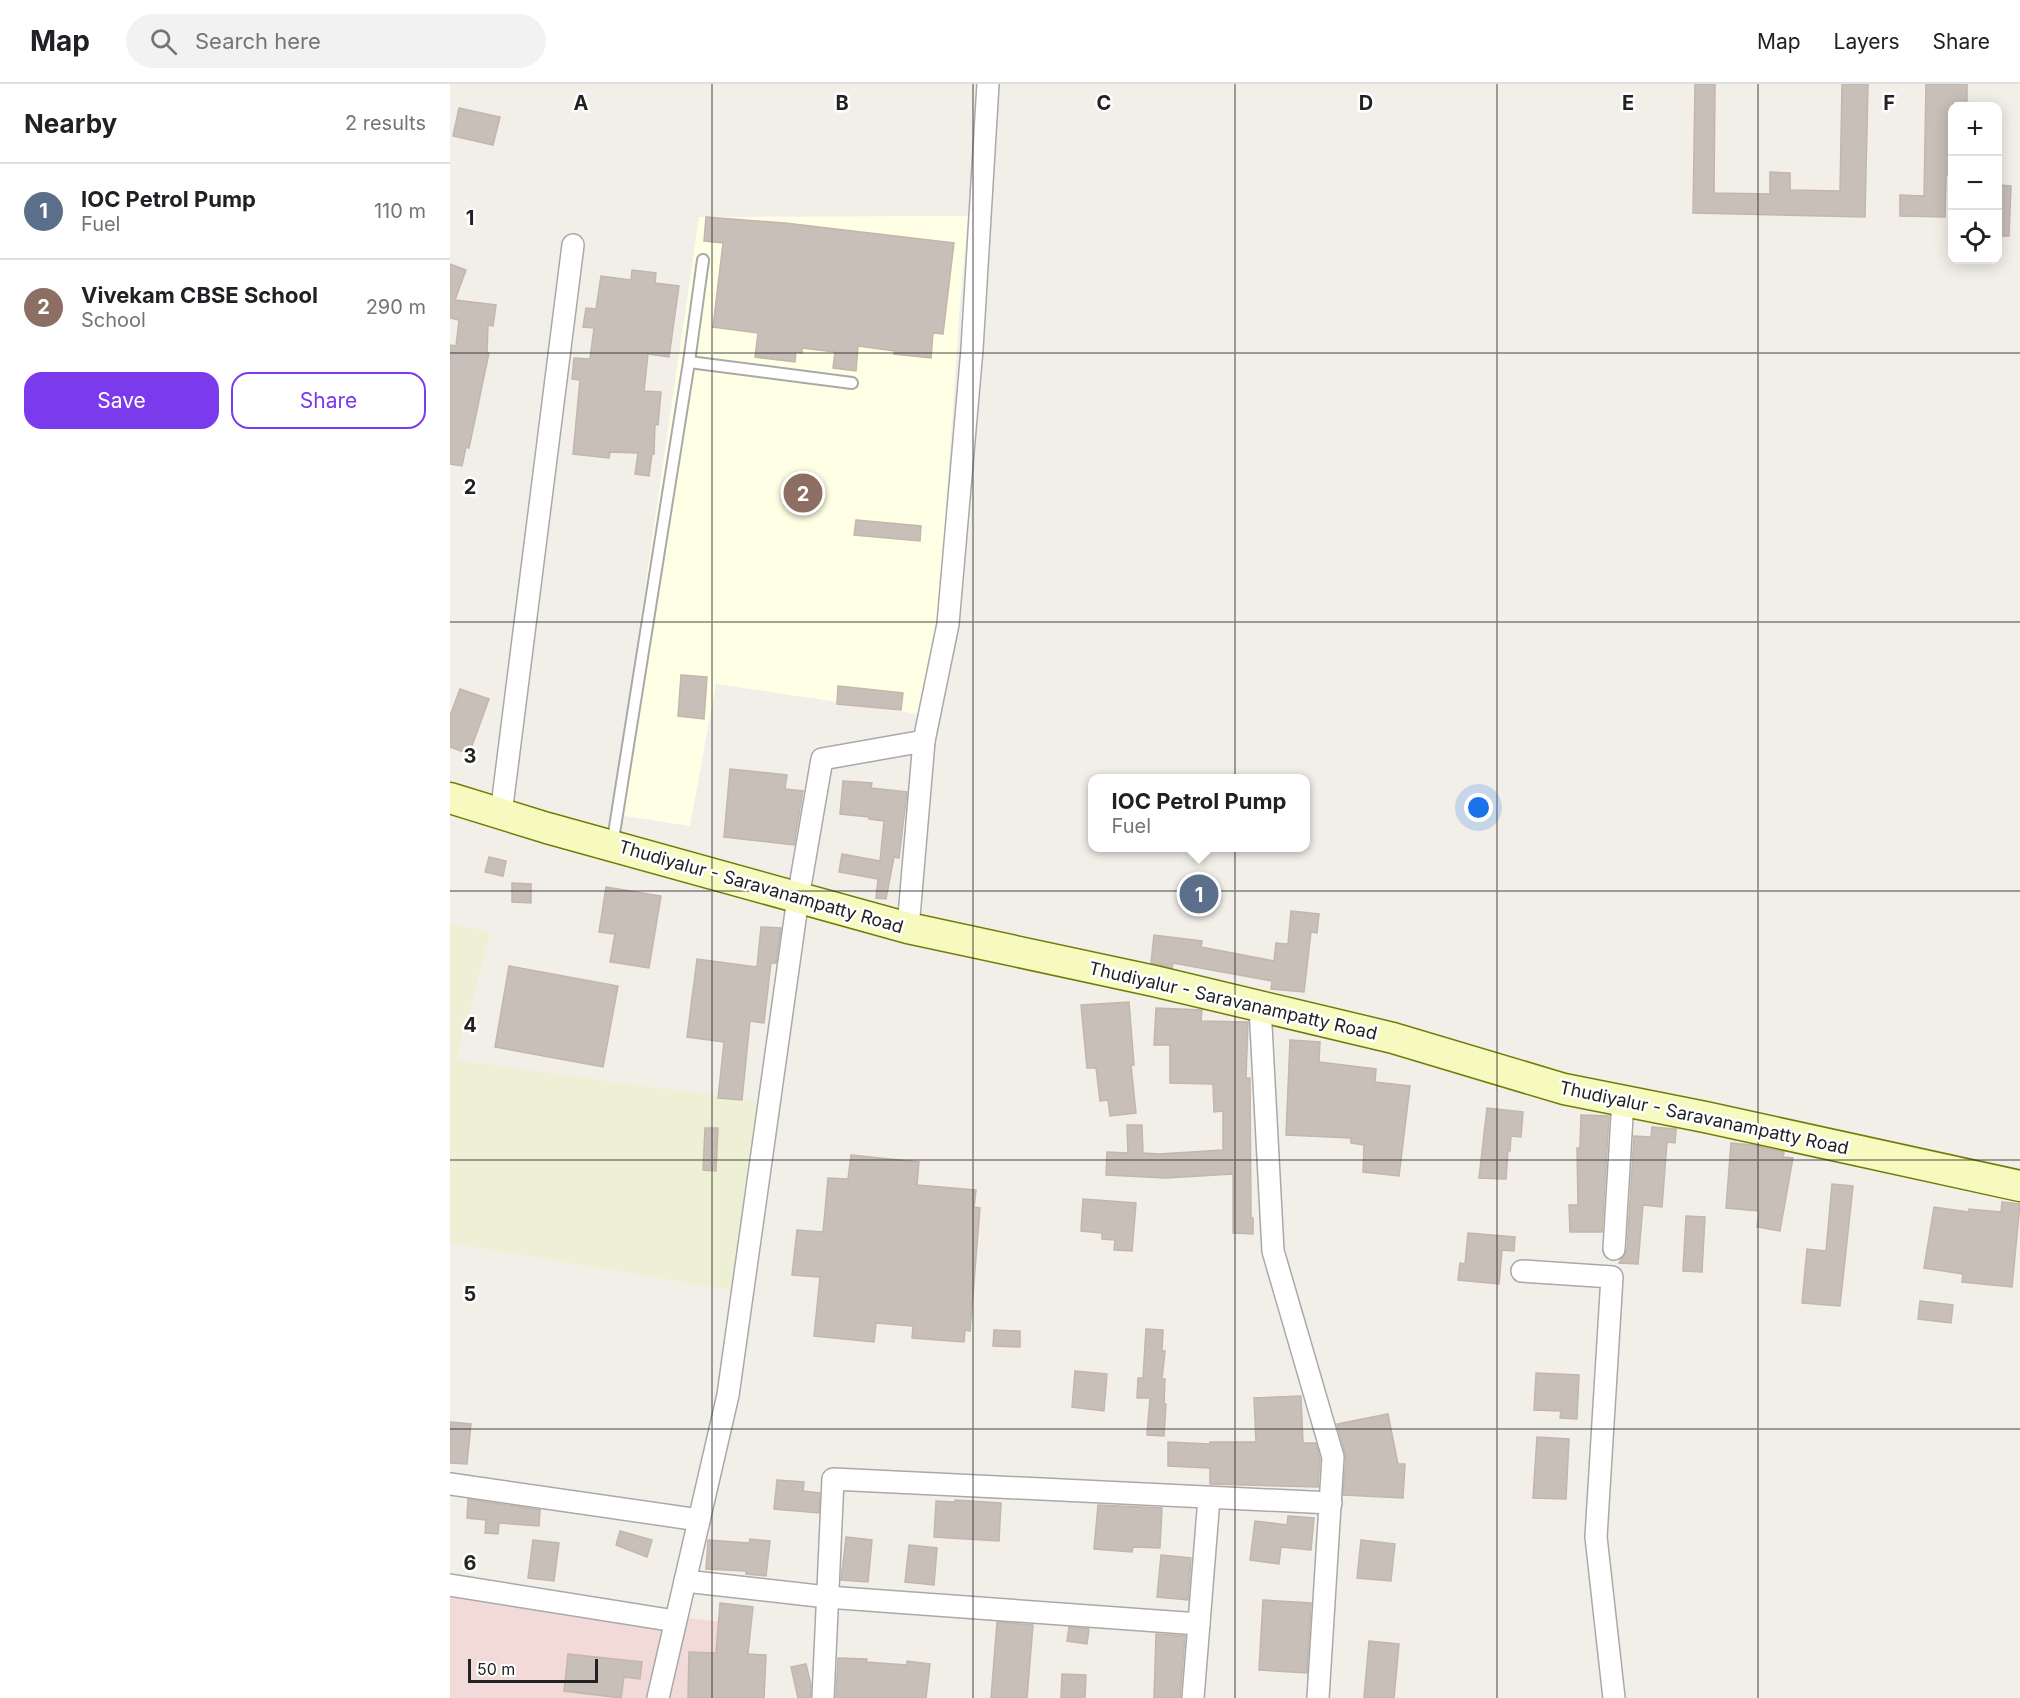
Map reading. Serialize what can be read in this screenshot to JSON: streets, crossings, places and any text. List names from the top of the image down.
{
  "streets": {
    "main road": ["Thudiyalur - Saravanampatty Road"]
  },
  "scale_bar": "50 m",
  "page": {
    "header": "Map",
    "search": "Search here",
    "nav": ["Map", "Layers", "Share"],
    "heading": ["Nearby", "2 results"],
    "map_buttons": ["+", "−"],
    "list": [
      {
        "mark": "1",
        "name": "IOC Petrol Pump",
        "note": "Fuel",
        "value": "110 m"
      },
      {
        "mark": "2",
        "name": "Vivekam CBSE School",
        "note": "School",
        "value": "290 m"
      }
    ],
    "buttons": ["Save", "Share"],
    "pins": ["2", "1"],
    "popup": ["IOC Petrol Pump", "Fuel"],
    "scale": "50 m"
  },
  "grid": {
    "columns": [
      "A",
      "B",
      "C",
      "D",
      "E",
      "F"
    ],
    "rows": [
      "1",
      "2",
      "3",
      "4",
      "5",
      "6"
    ]
  }
}
